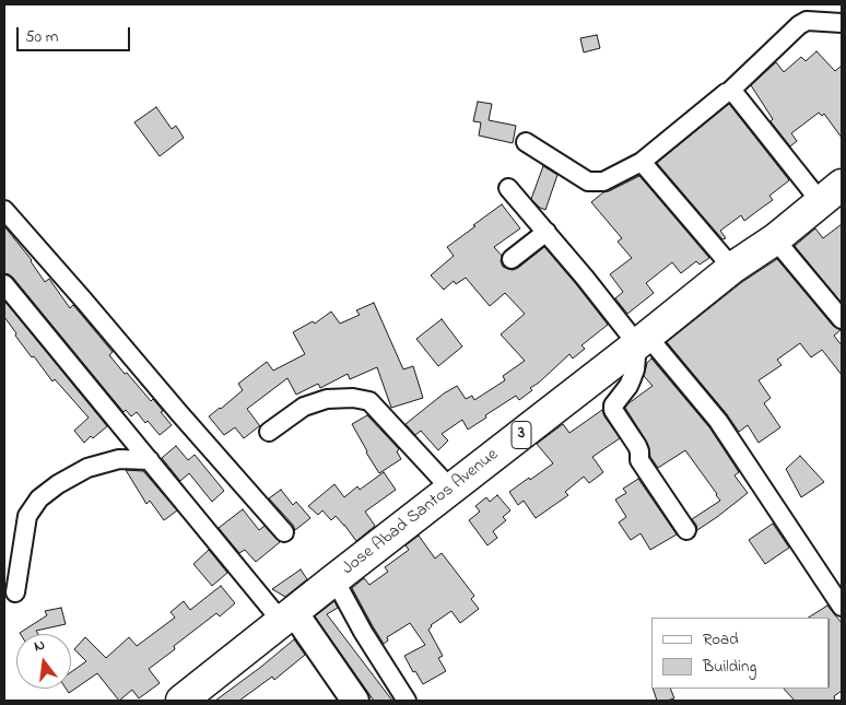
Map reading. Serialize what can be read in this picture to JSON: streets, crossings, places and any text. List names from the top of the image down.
{
  "streets": {
    "highway": ["3", "Jose Abad Santos Avenue"]
  },
  "legend": ["Road", "Building"],
  "scale_bar": "50 m",
  "north": "top"
}
